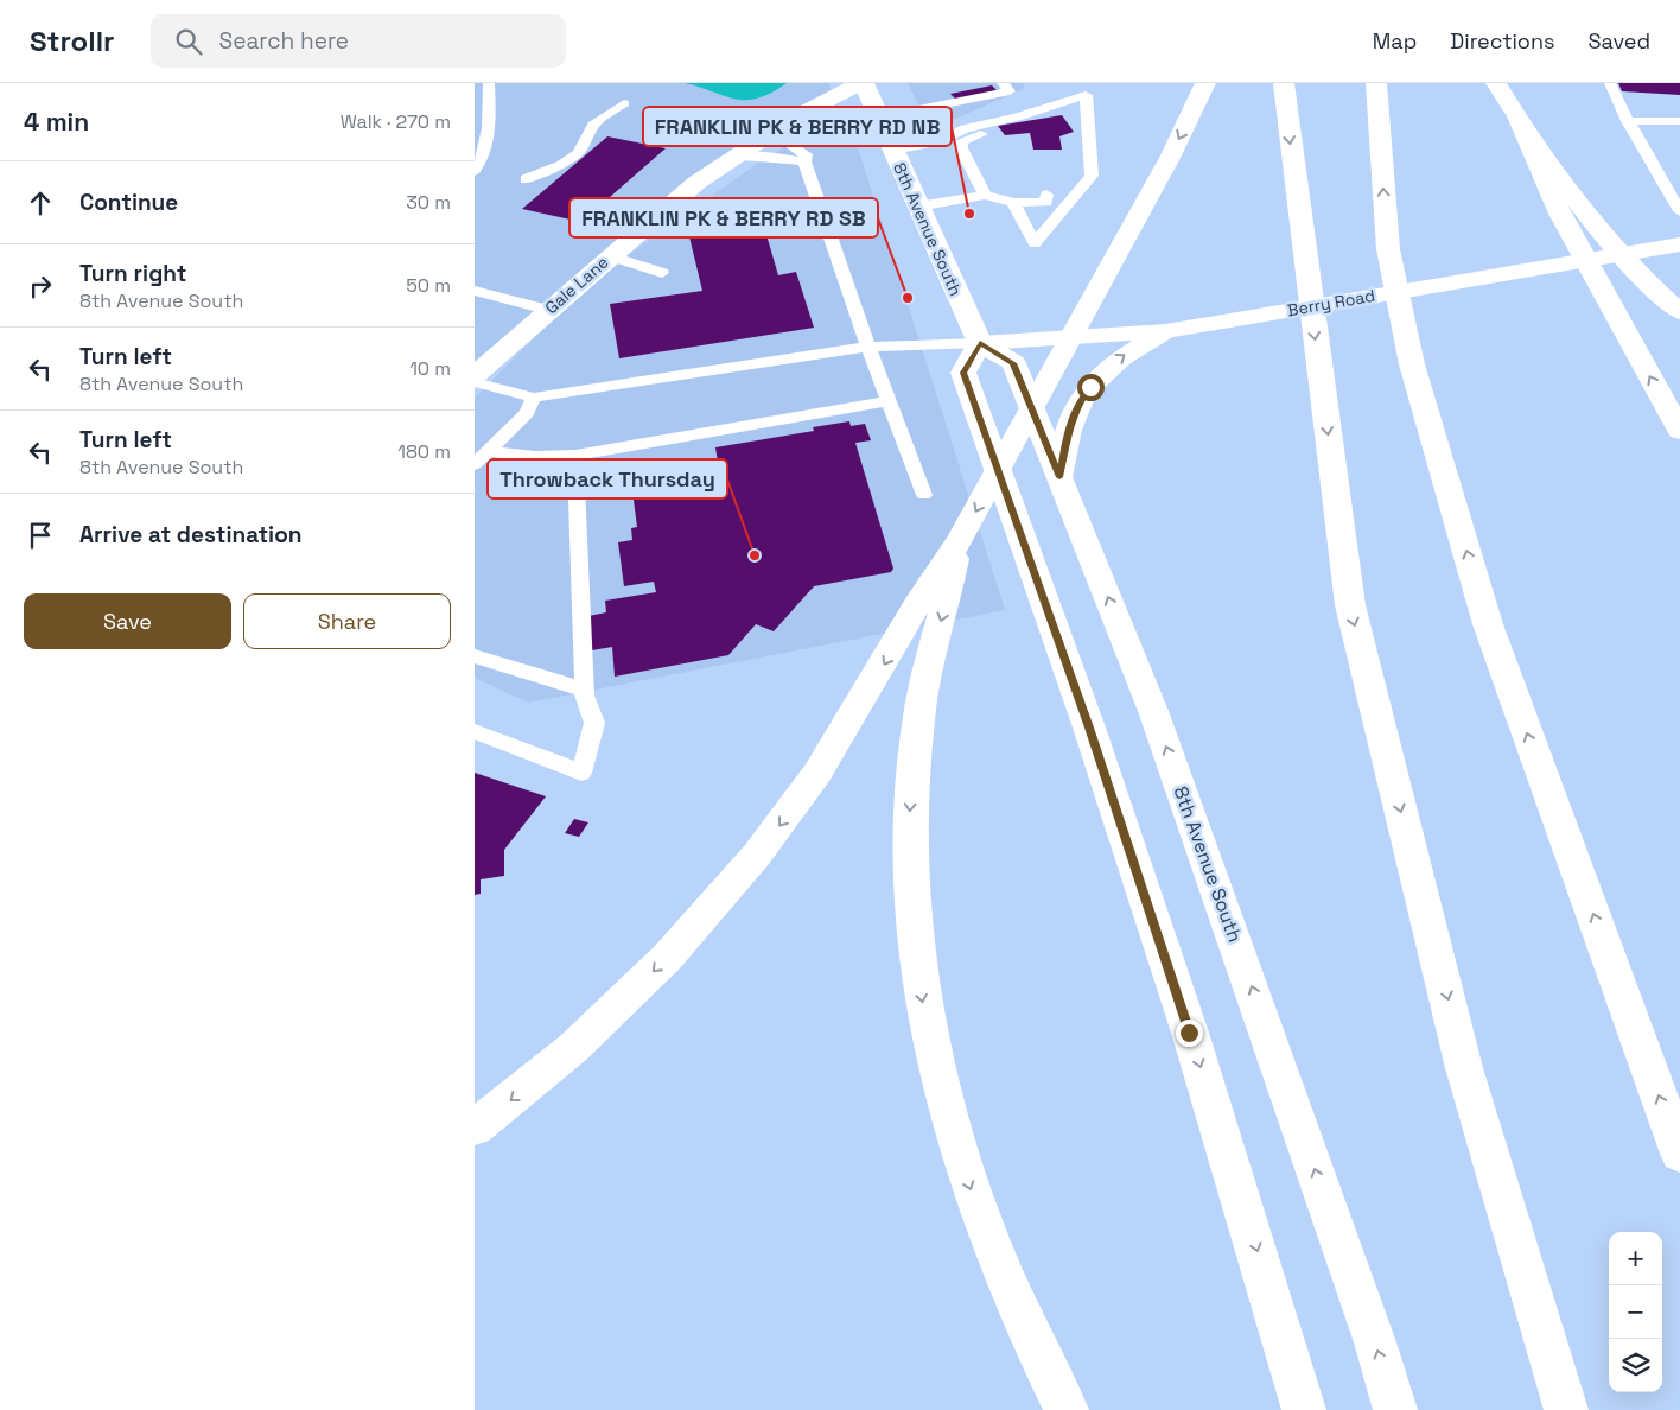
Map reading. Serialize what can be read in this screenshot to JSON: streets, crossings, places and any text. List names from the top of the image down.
{
  "streets": {
    "main road": ["8th Avenue South", "Gale Lane", "Berry Road"]
  },
  "crossings": [
    ["8th Avenue South", "Gale Lane"],
    ["8th Avenue South", "Berry Road"]
  ],
  "places": ["FRANKLIN PK & BERRY RD NB", "FRANKLIN PK & BERRY RD SB", "Throwback Thursday"],
  "page": {
    "header": "Strollr",
    "search": "Search here",
    "nav": ["Map", "Directions", "Saved"],
    "heading": ["4 min", "Walk · 270 m"],
    "list": [
      ["Continue", "30 m"],
      ["Turn right", "8th Avenue South", "50 m"],
      ["Turn left", "8th Avenue South", "10 m"],
      ["Turn left", "8th Avenue South", "180 m"],
      "Arrive at destination"
    ],
    "buttons": ["Save", "Share"],
    "map_buttons": ["+", "−"]
  }
}
